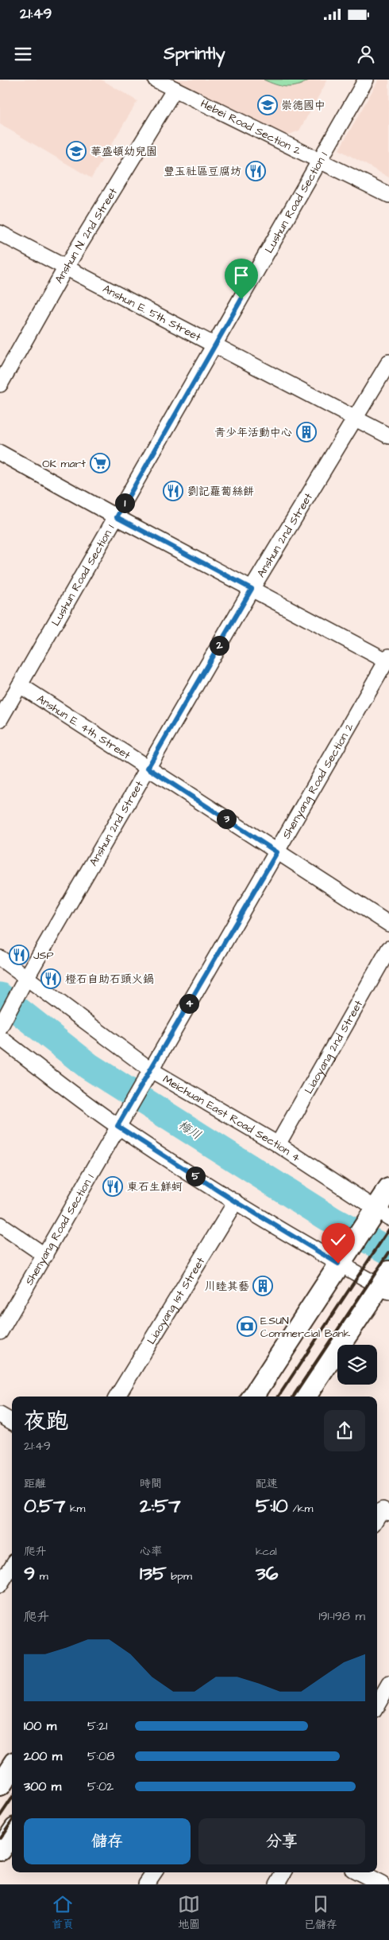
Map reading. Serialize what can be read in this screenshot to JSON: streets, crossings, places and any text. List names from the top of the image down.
{
  "streets": {
    "street": [
      "Hebei Road Section 2",
      "Lushun Road Section 1",
      "Anshun N. 2nd Street",
      "Anshun E. 5th Street",
      "Anshun 2nd Street",
      "Anshun E. 4th Street",
      "Shenyang Road Section 2",
      "Liaoyang 2nd Street",
      "Meichuan East Road Section 4",
      "Shenyang Road Section 1",
      "Liaoyang 1st Street"
    ]
  },
  "crossings": [
    ["Hebei Road Section 2", "Lushun Road Section 1"],
    ["Hebei Road Section 2", "Anshun N. 2nd Street"],
    ["Lushun Road Section 1", "Anshun E. 5th Street"],
    ["Lushun Road Section 1", "Anshun E. 4th Street"],
    ["Anshun N. 2nd Street", "Anshun E. 5th Street"],
    ["Anshun E. 5th Street", "Anshun 2nd Street"],
    ["Anshun 2nd Street", "Anshun E. 4th Street"],
    ["Anshun 2nd Street", "Meichuan East Road Section 4"],
    ["Anshun E. 4th Street", "Shenyang Road Section 2"],
    ["Shenyang Road Section 2", "Meichuan East Road Section 4"],
    ["Shenyang Road Section 2", "Shenyang Road Section 1"],
    ["Liaoyang 2nd Street", "Meichuan East Road Section 4"],
    ["Meichuan East Road Section 4", "Shenyang Road Section 1"]
  ],
  "water": ["梅川"],
  "places": {
    "school or university": ["崇德國中", "華盛頓幼兒園"],
    "restaurant": [
      "豐玉社區豆腐坊",
      "劉記蘿蔔絲餅",
      "JSP",
      "橙石自助石頭火鍋",
      "東石生鮮蚵"
    ],
    "building": ["青少年活動中心", "川睦其藝"],
    "supermarket": ["OK mart"],
    "bank": ["E.SUN Commercial Bank"]
  },
  "page": {
    "status": "21:49",
    "header": "Sprintly",
    "pins": [
      "1",
      "2",
      "3",
      "4",
      "5"
    ],
    "heading": ["夜跑", "21:49"],
    "stats": [
      ["距離", "0.57 km"],
      ["時間", "2:57"],
      ["配速", "5:10 /km"],
      ["爬升", "9 m"],
      ["心率", "135 bpm"],
      ["kcal", "36"]
    ],
    "chart": ["爬升", "191–198 m"],
    "list": [
      {
        "name": "100 m",
        "note": "5:21"
      },
      {
        "name": "200 m",
        "note": "5:08"
      },
      {
        "name": "300 m",
        "note": "5:02"
      }
    ],
    "buttons": ["儲存", "分享"],
    "tabs": ["首頁", "地圖", "已儲存"]
  }
}
